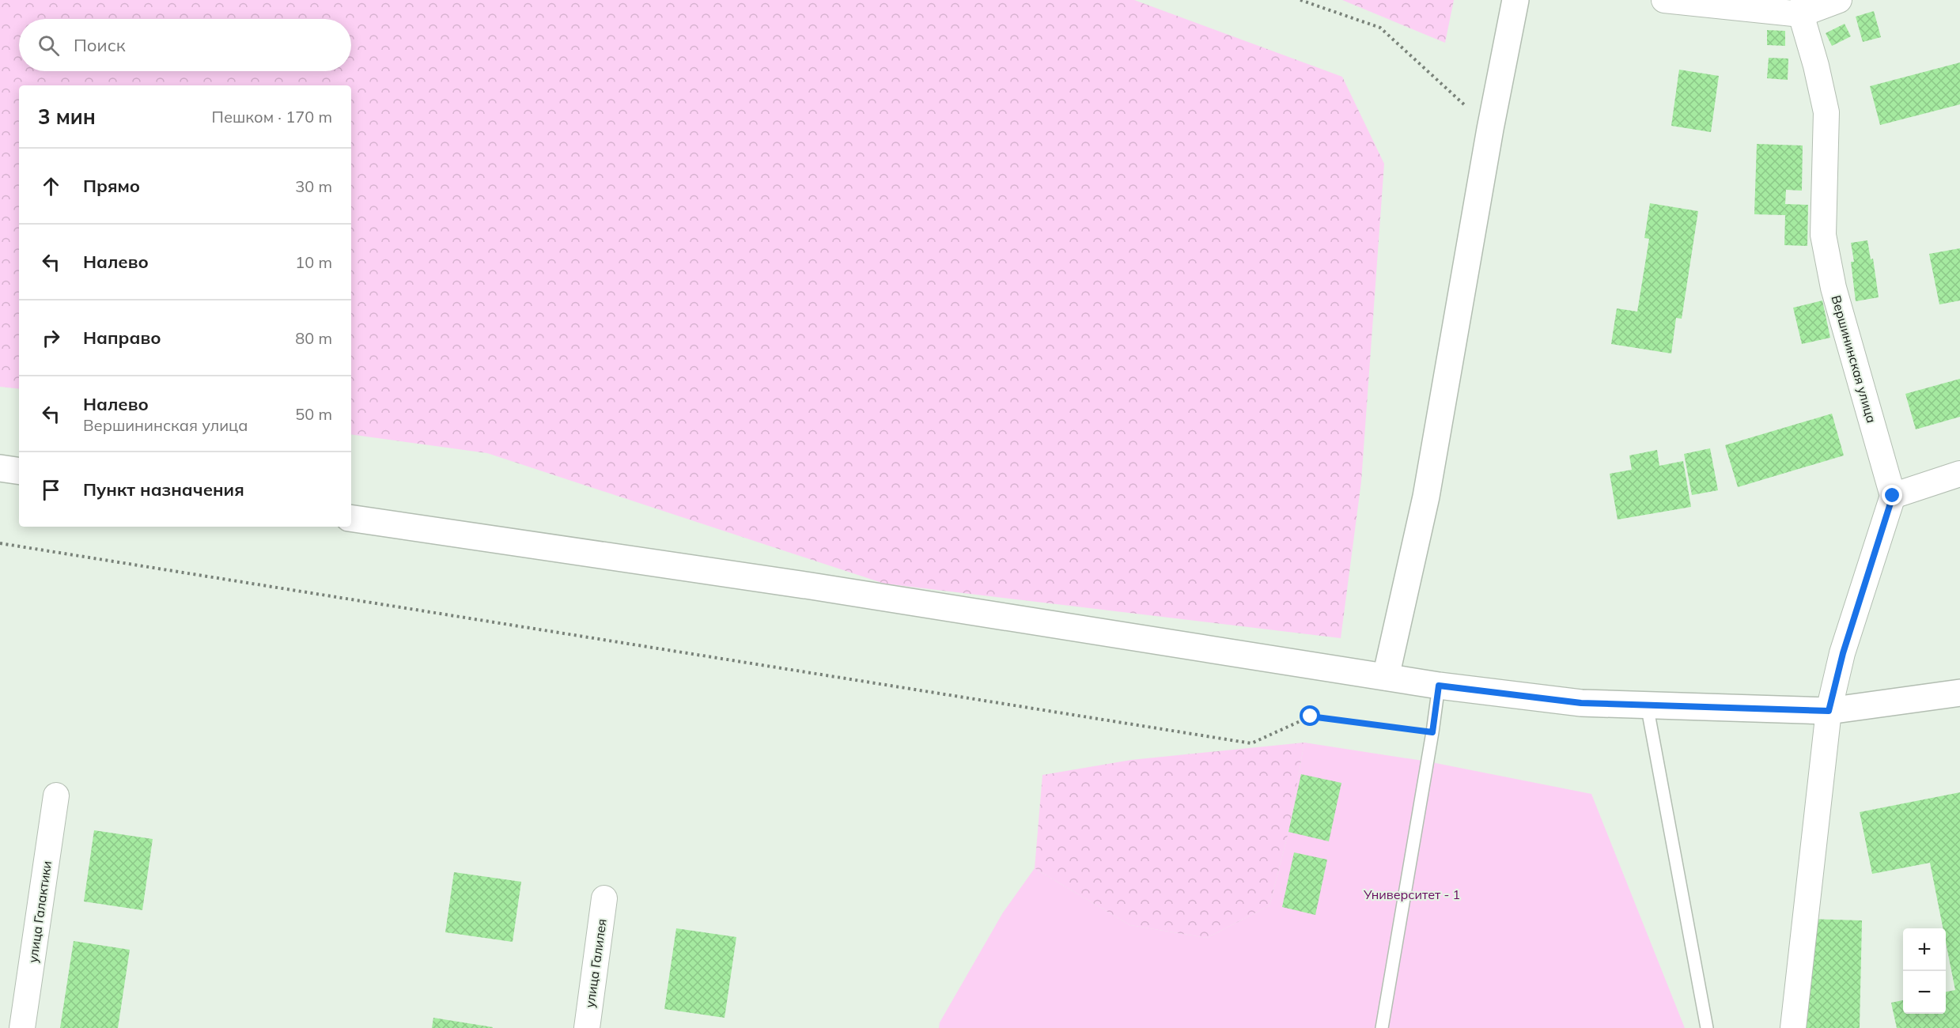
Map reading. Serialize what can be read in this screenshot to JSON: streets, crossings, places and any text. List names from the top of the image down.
{
  "streets": {
    "street": ["Вершининская улица", "улица Галактики", "улица Галилея"]
  },
  "parks": ["Университет - 1"],
  "page": {
    "search": "Поиск",
    "heading": ["3 мин", "Пешком · 170 m"],
    "list": [
      ["Прямо", "30 m"],
      ["Налево", "10 m"],
      ["Направо", "80 m"],
      ["Налево", "Вершининская улица", "50 m"],
      "Пункт назначения"
    ],
    "map_buttons": ["+", "−"]
  }
}
